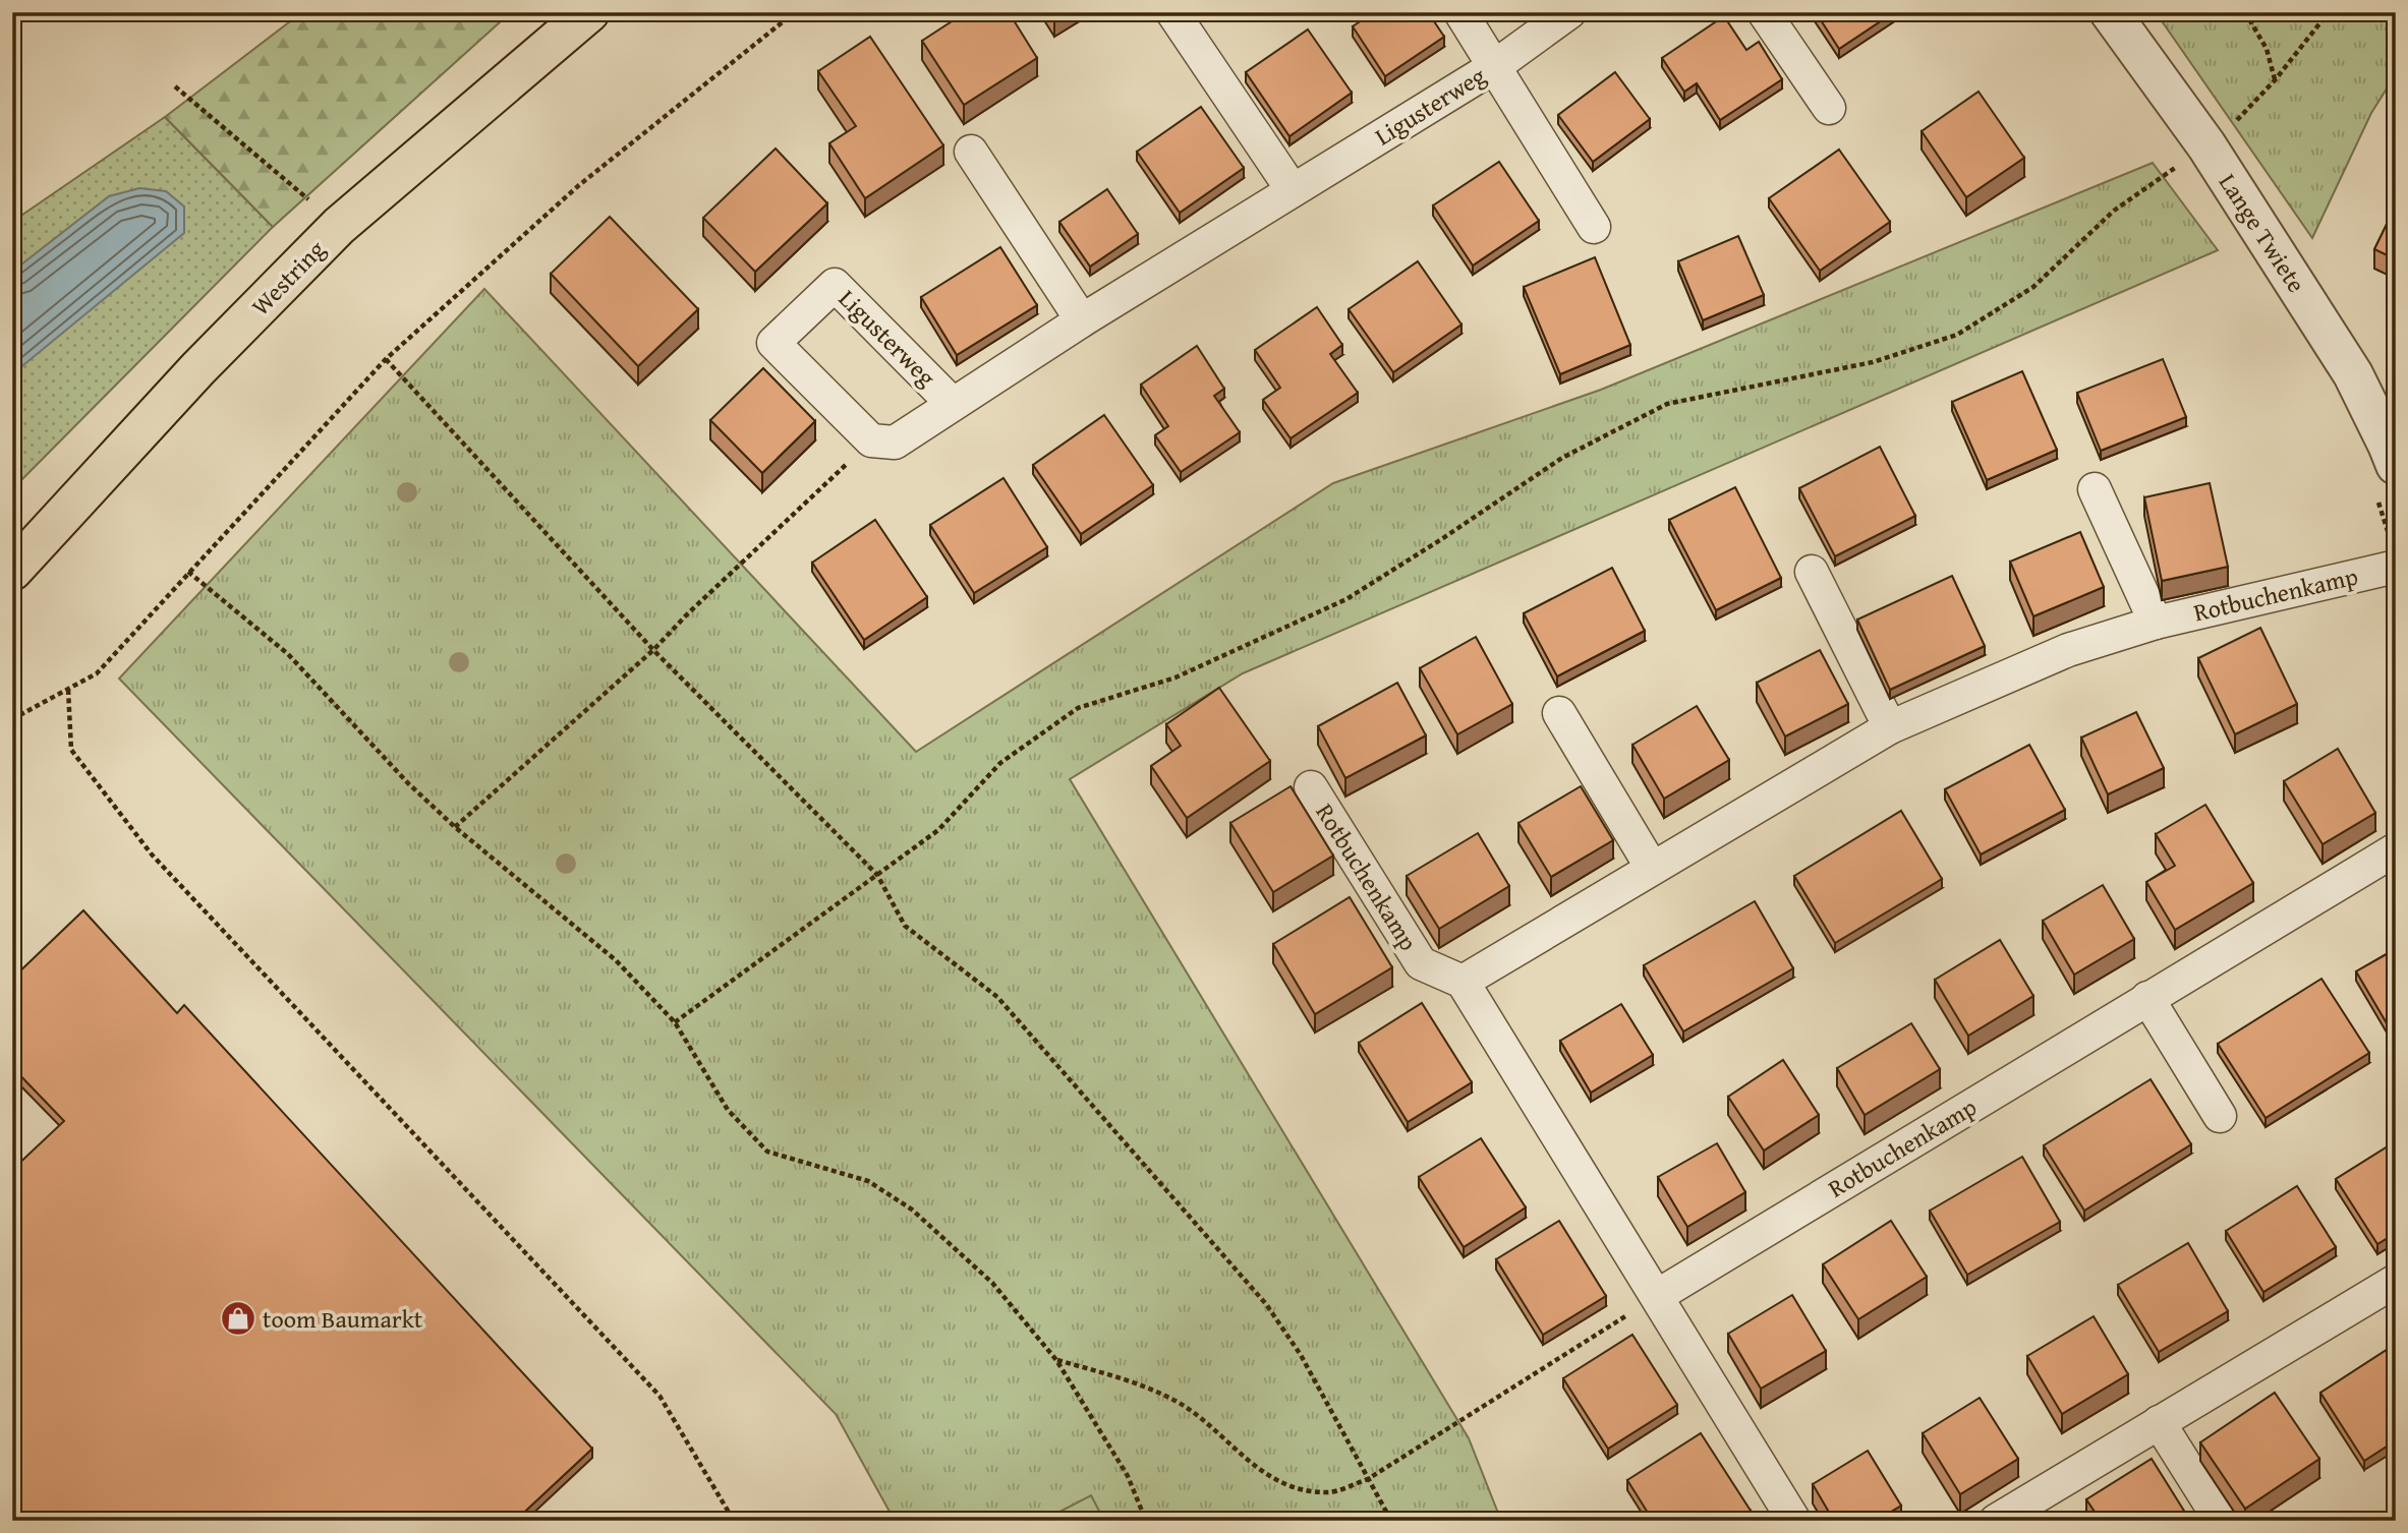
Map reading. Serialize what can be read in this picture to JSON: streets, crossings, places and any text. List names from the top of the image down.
{
  "streets": {
    "main road": ["Westring"],
    "street": ["Ligusterweg", "Lange Twiete", "Rotbuchenkamp"]
  },
  "places": {
    "shop": ["toom Baumarkt"]
  }
}
